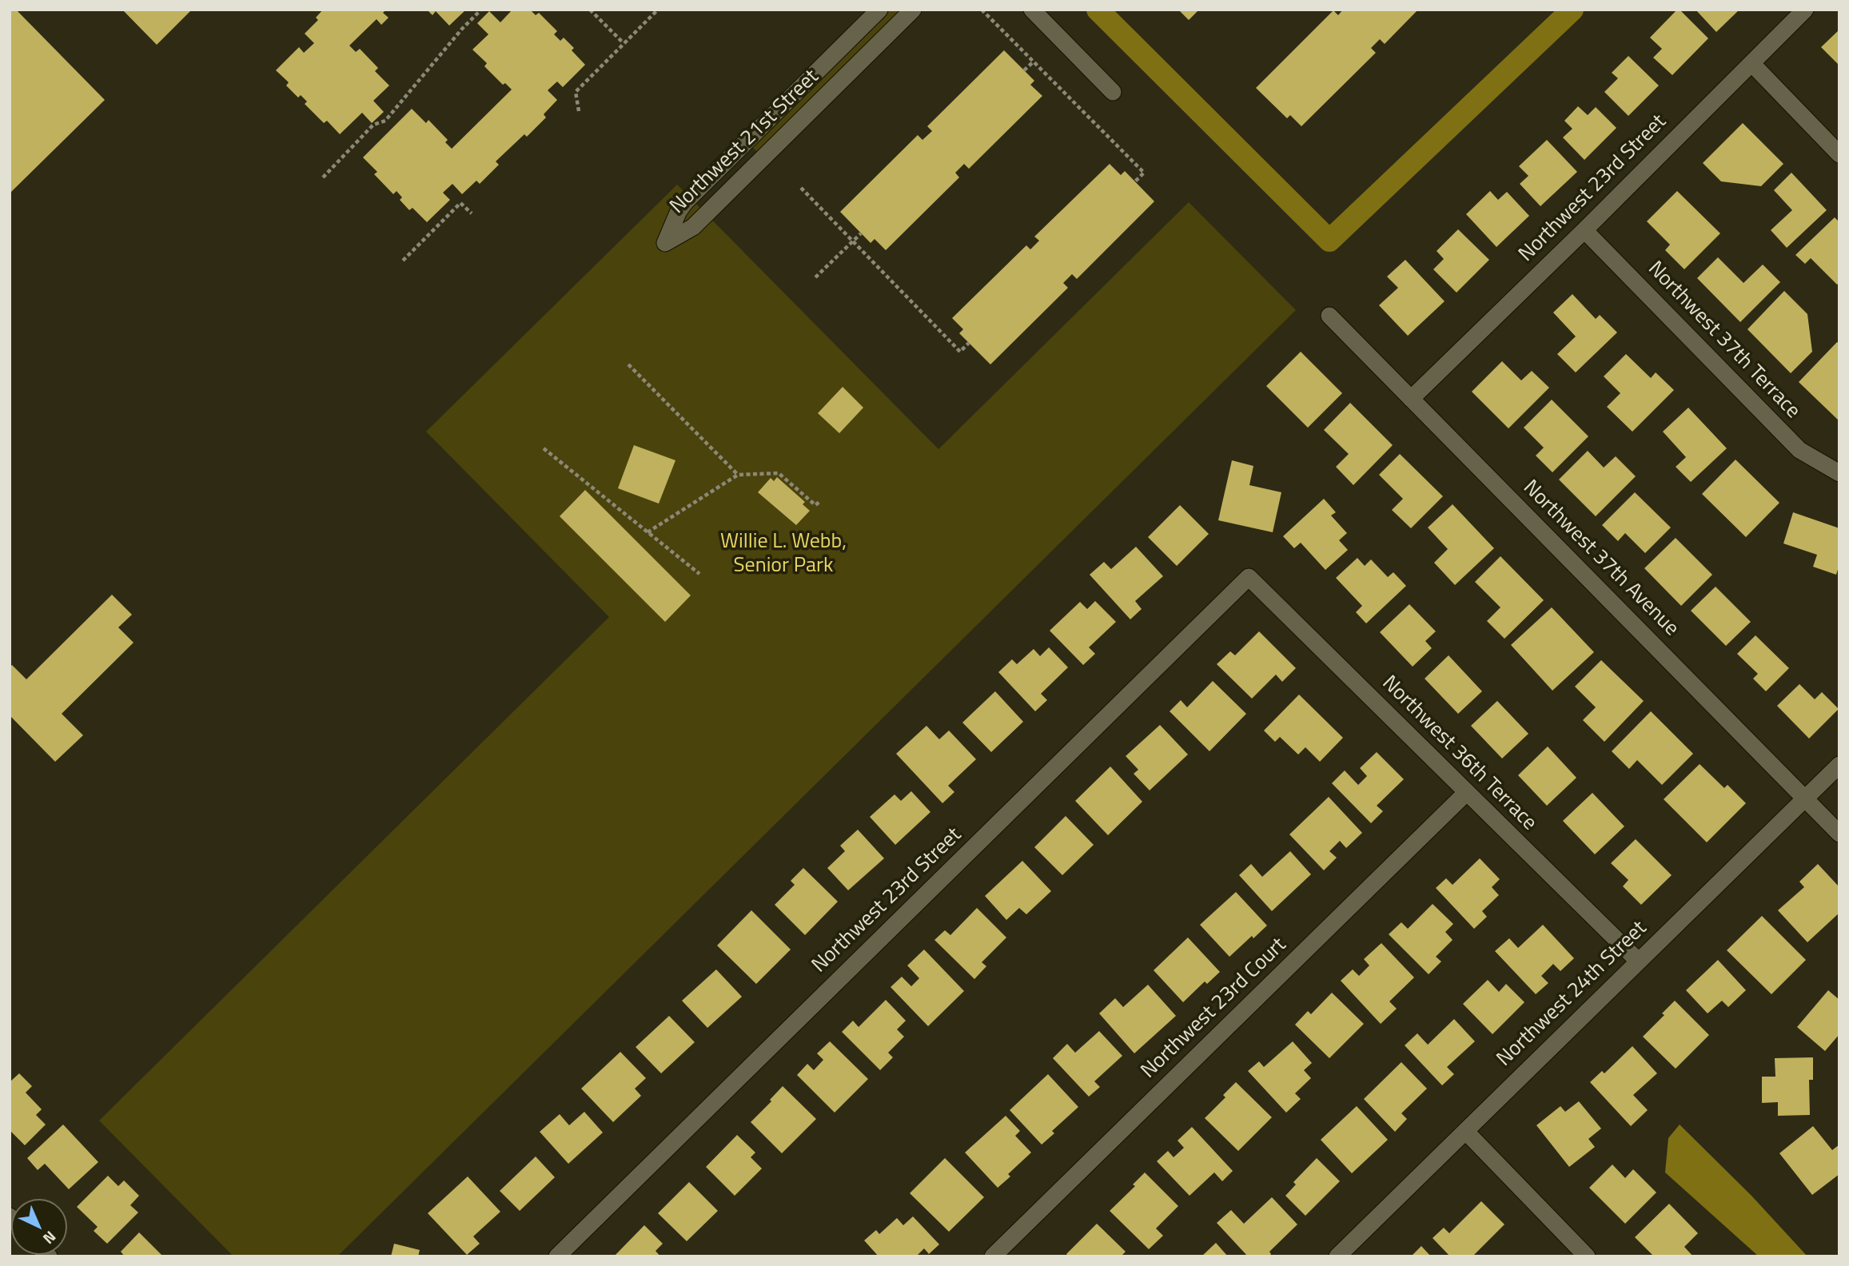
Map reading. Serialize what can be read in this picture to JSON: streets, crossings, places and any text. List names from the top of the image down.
{
  "streets": {
    "street": [
      "Northwest 21st Street",
      "Northwest 23rd Street",
      "Northwest 37th Terrace",
      "Northwest 37th Avenue",
      "Northwest 36th Terrace",
      "Northwest 24th Street",
      "Northwest 23rd Court"
    ]
  },
  "crossings": [
    ["Northwest 23rd Street", "Northwest 37th Terrace"],
    ["Northwest 23rd Street", "Northwest 37th Avenue"],
    ["Northwest 23rd Street", "Northwest 36th Terrace"],
    ["Northwest 37th Avenue", "Northwest 24th Street"],
    ["Northwest 36th Terrace", "Northwest 24th Street"],
    ["Northwest 36th Terrace", "Northwest 23rd Court"]
  ],
  "parks": ["Willie L. Webb, Senior Park"],
  "north": "bottom right"
}
